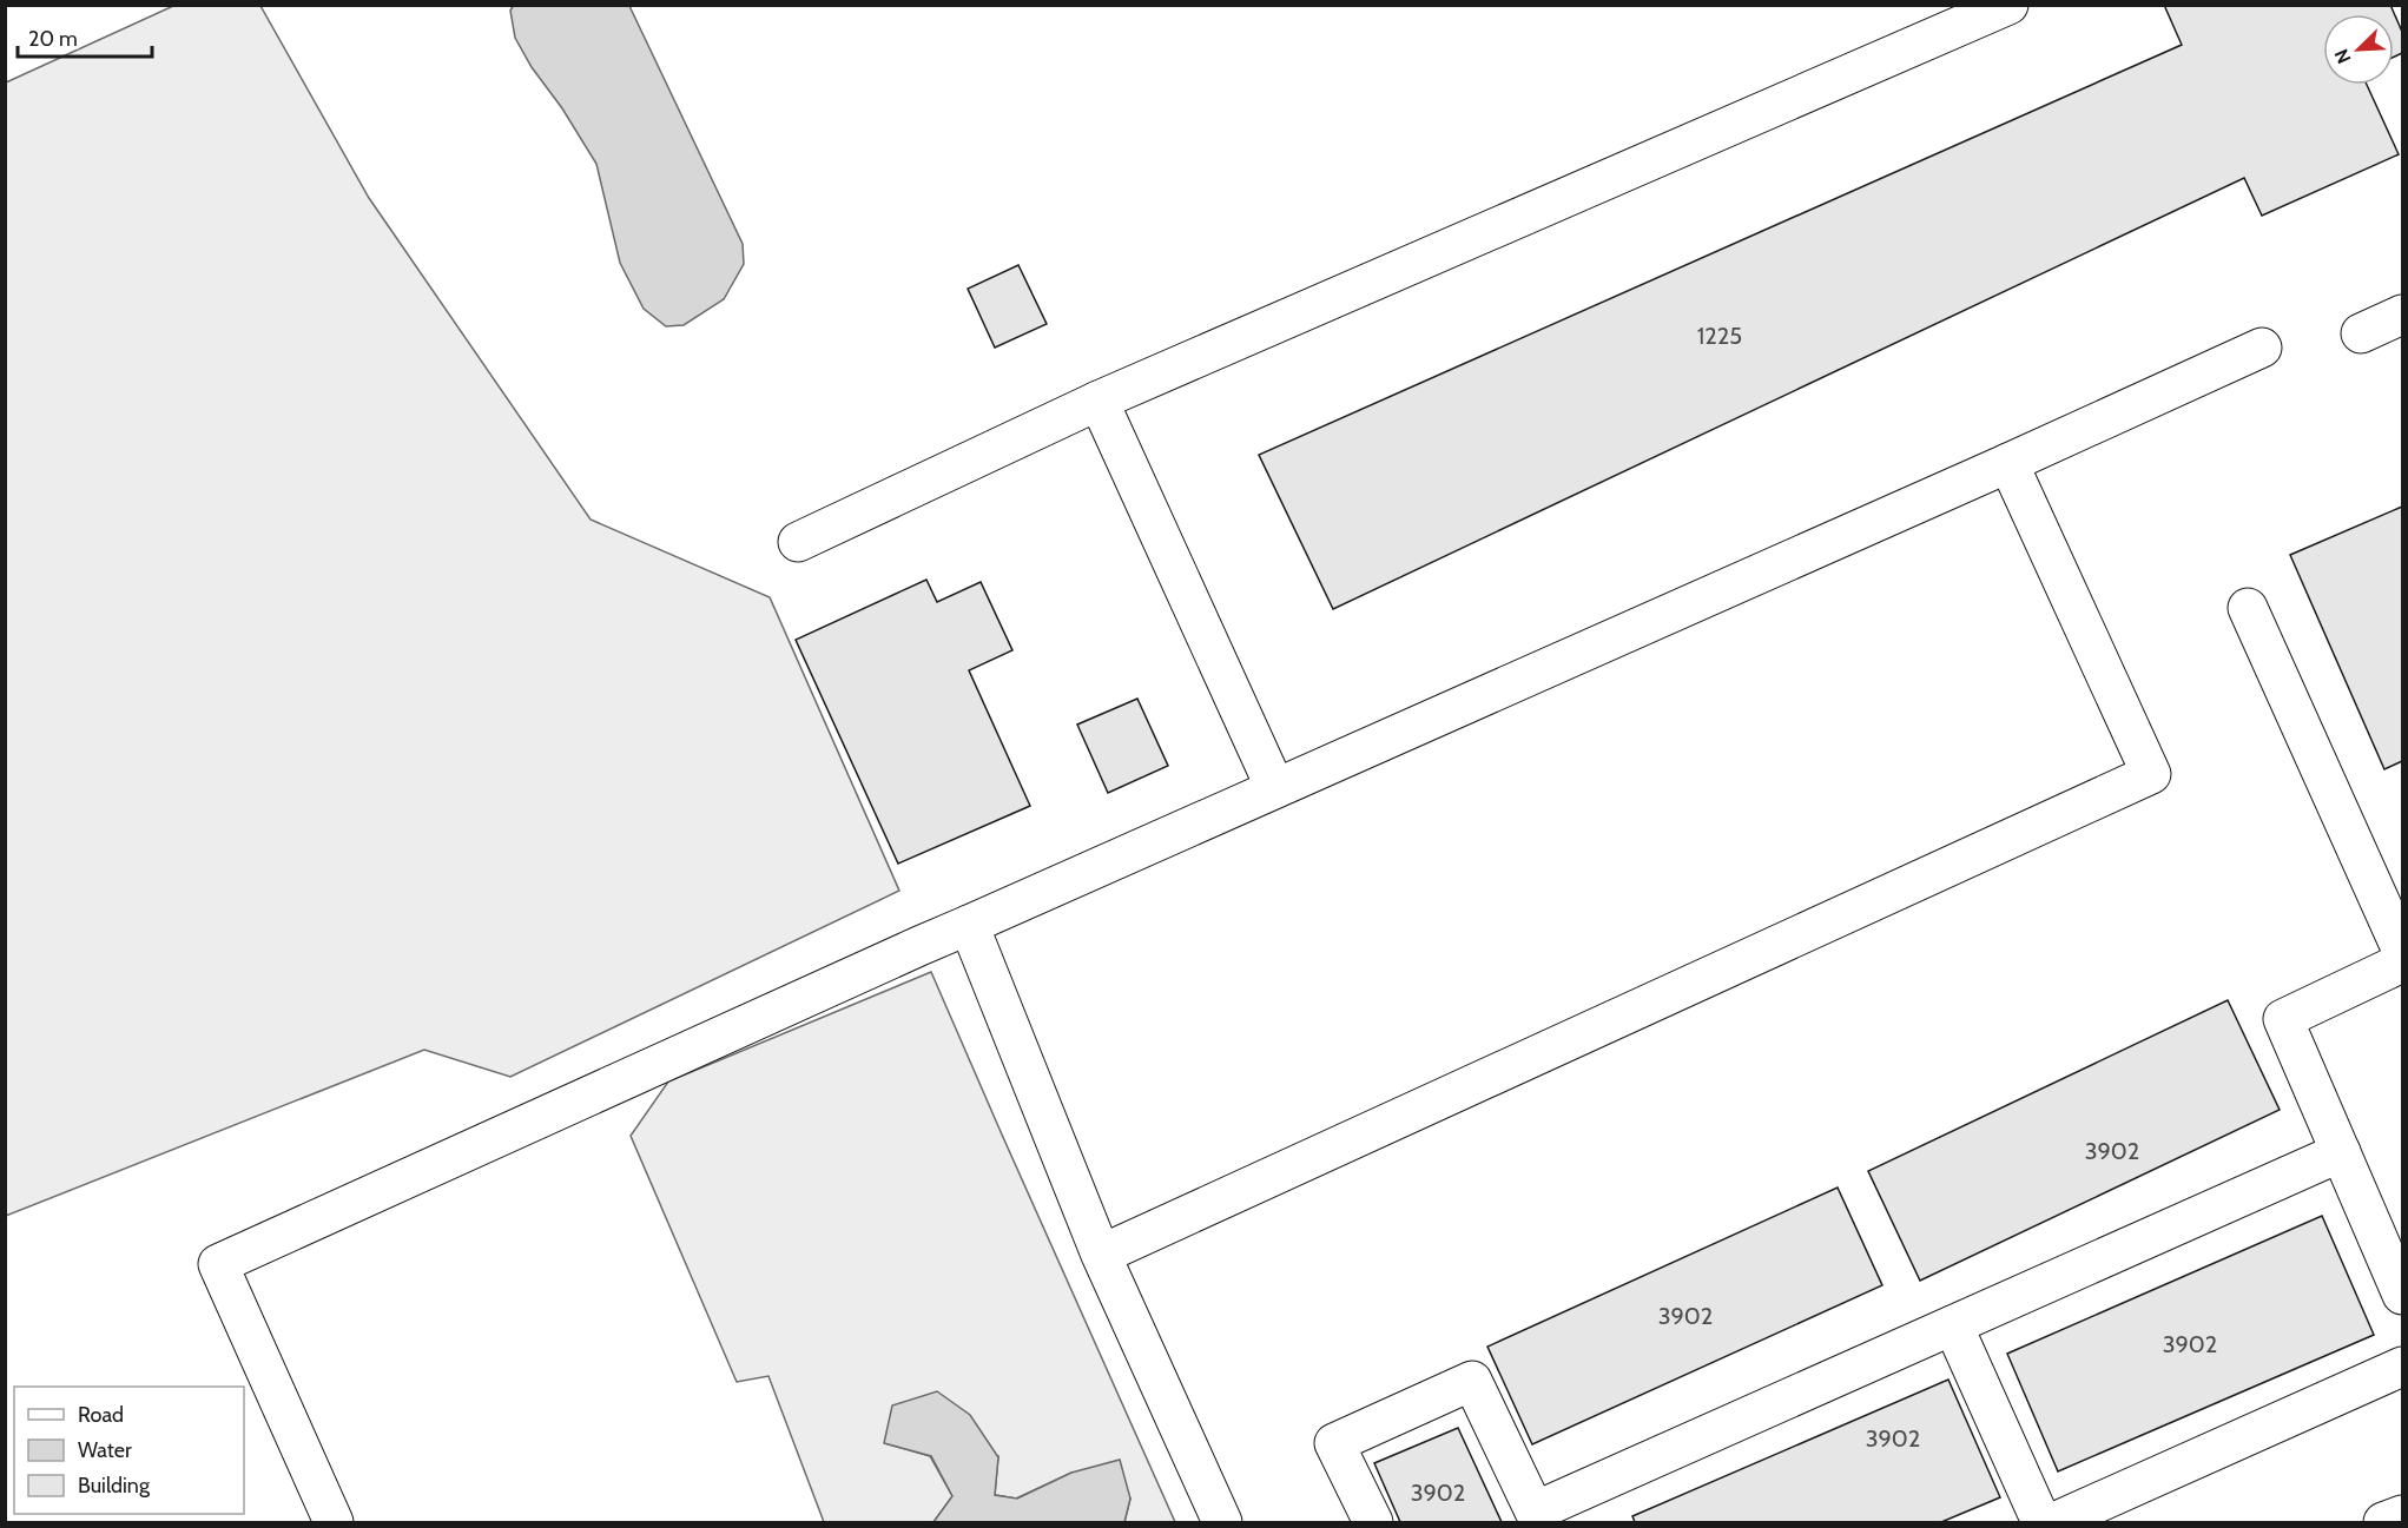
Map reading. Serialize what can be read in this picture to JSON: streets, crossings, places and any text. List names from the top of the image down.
{
  "house_numbers": [
    "1225",
    "3902",
    "3902",
    "3902",
    "3902",
    "3902"
  ],
  "legend": ["Road", "Water", "Building"],
  "scale_bar": "20 m",
  "north": "bottom left"
}
